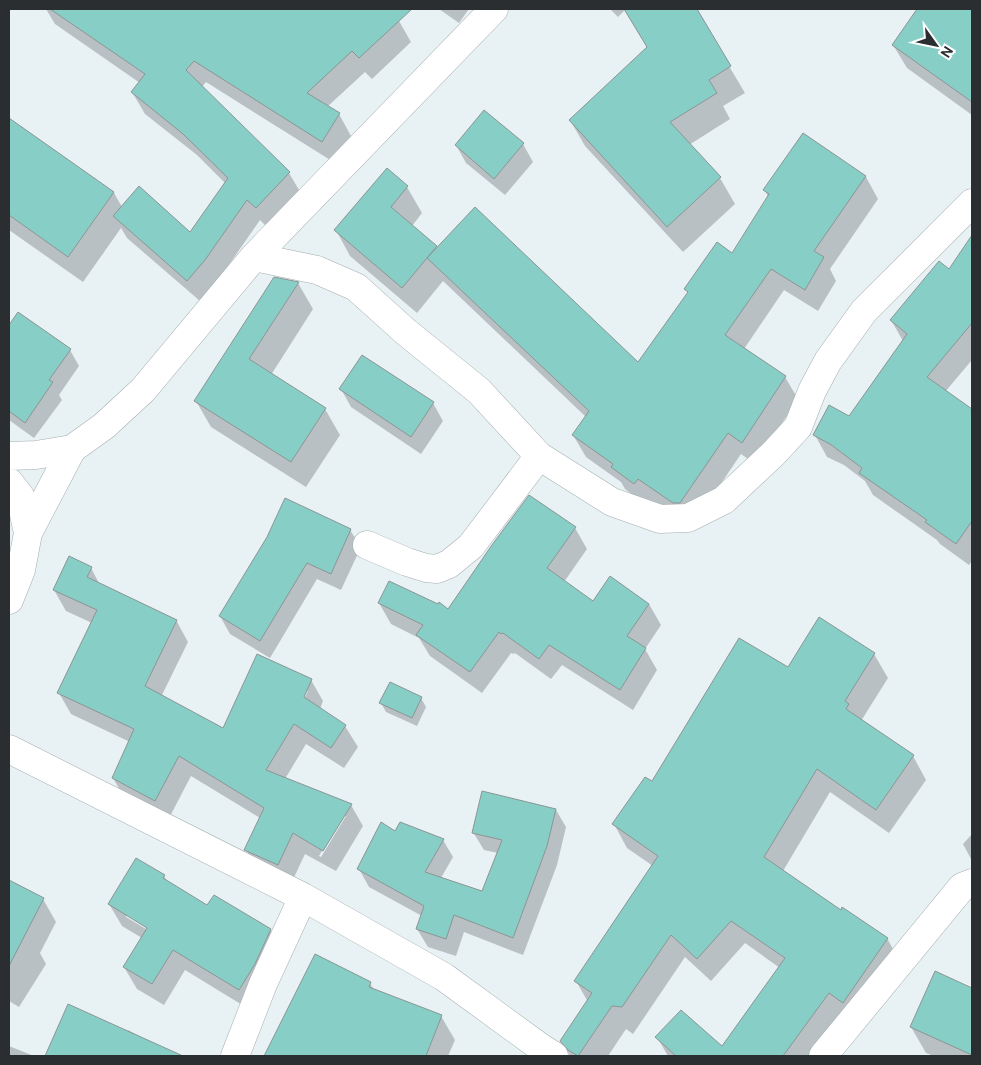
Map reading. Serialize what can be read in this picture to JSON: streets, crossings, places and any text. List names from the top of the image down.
{
  "north": "bottom right"
}
